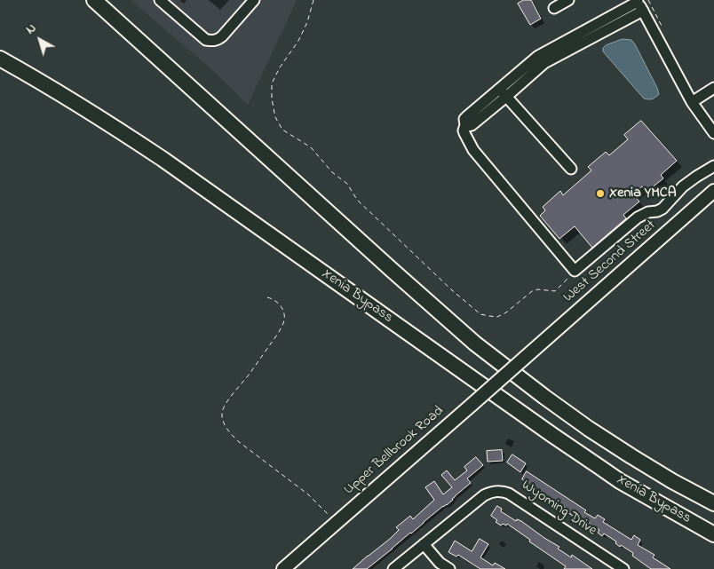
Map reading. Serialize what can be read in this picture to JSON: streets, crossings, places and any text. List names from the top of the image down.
{
  "streets": {
    "highway": ["Xenia Bypass"],
    "main road": ["West Second Street", "Upper Bellbrook Road"],
    "street": ["Wyoming Drive"]
  },
  "crossings": [
    ["West Second Street", "Upper Bellbrook Road"]
  ],
  "places": ["Xenia YMCA"],
  "north": "top left"
}
